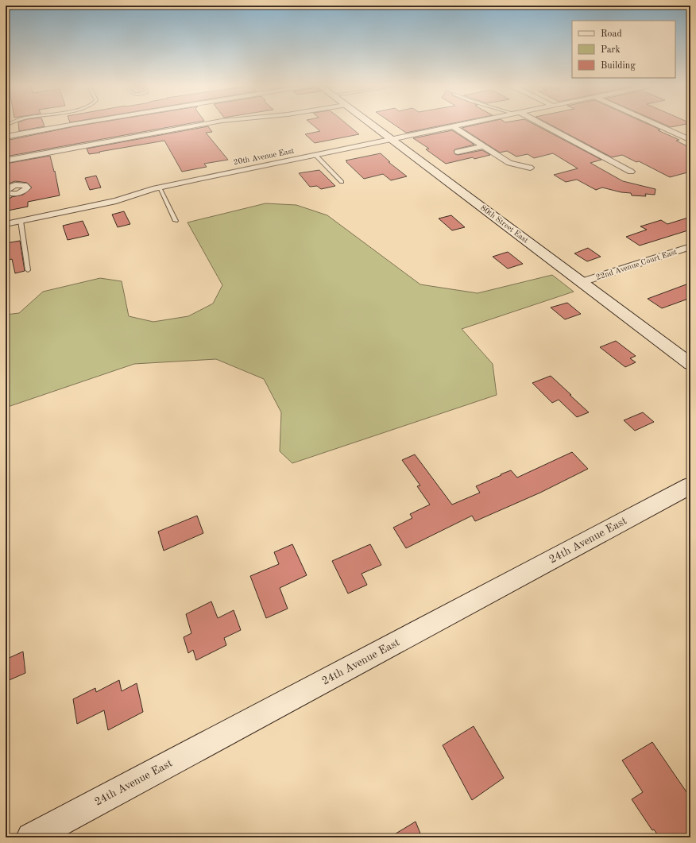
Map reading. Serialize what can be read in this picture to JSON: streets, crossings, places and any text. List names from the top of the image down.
{
  "streets": {
    "street": [
      "20th Avenue East",
      "80th Street East",
      "22nd Avenue Court East",
      "24th Avenue East"
    ]
  },
  "crossings": [
    ["20th Avenue East", "80th Street East"],
    ["80th Street East", "22nd Avenue Court East"]
  ],
  "legend": ["Road", "Park", "Building"]
}
